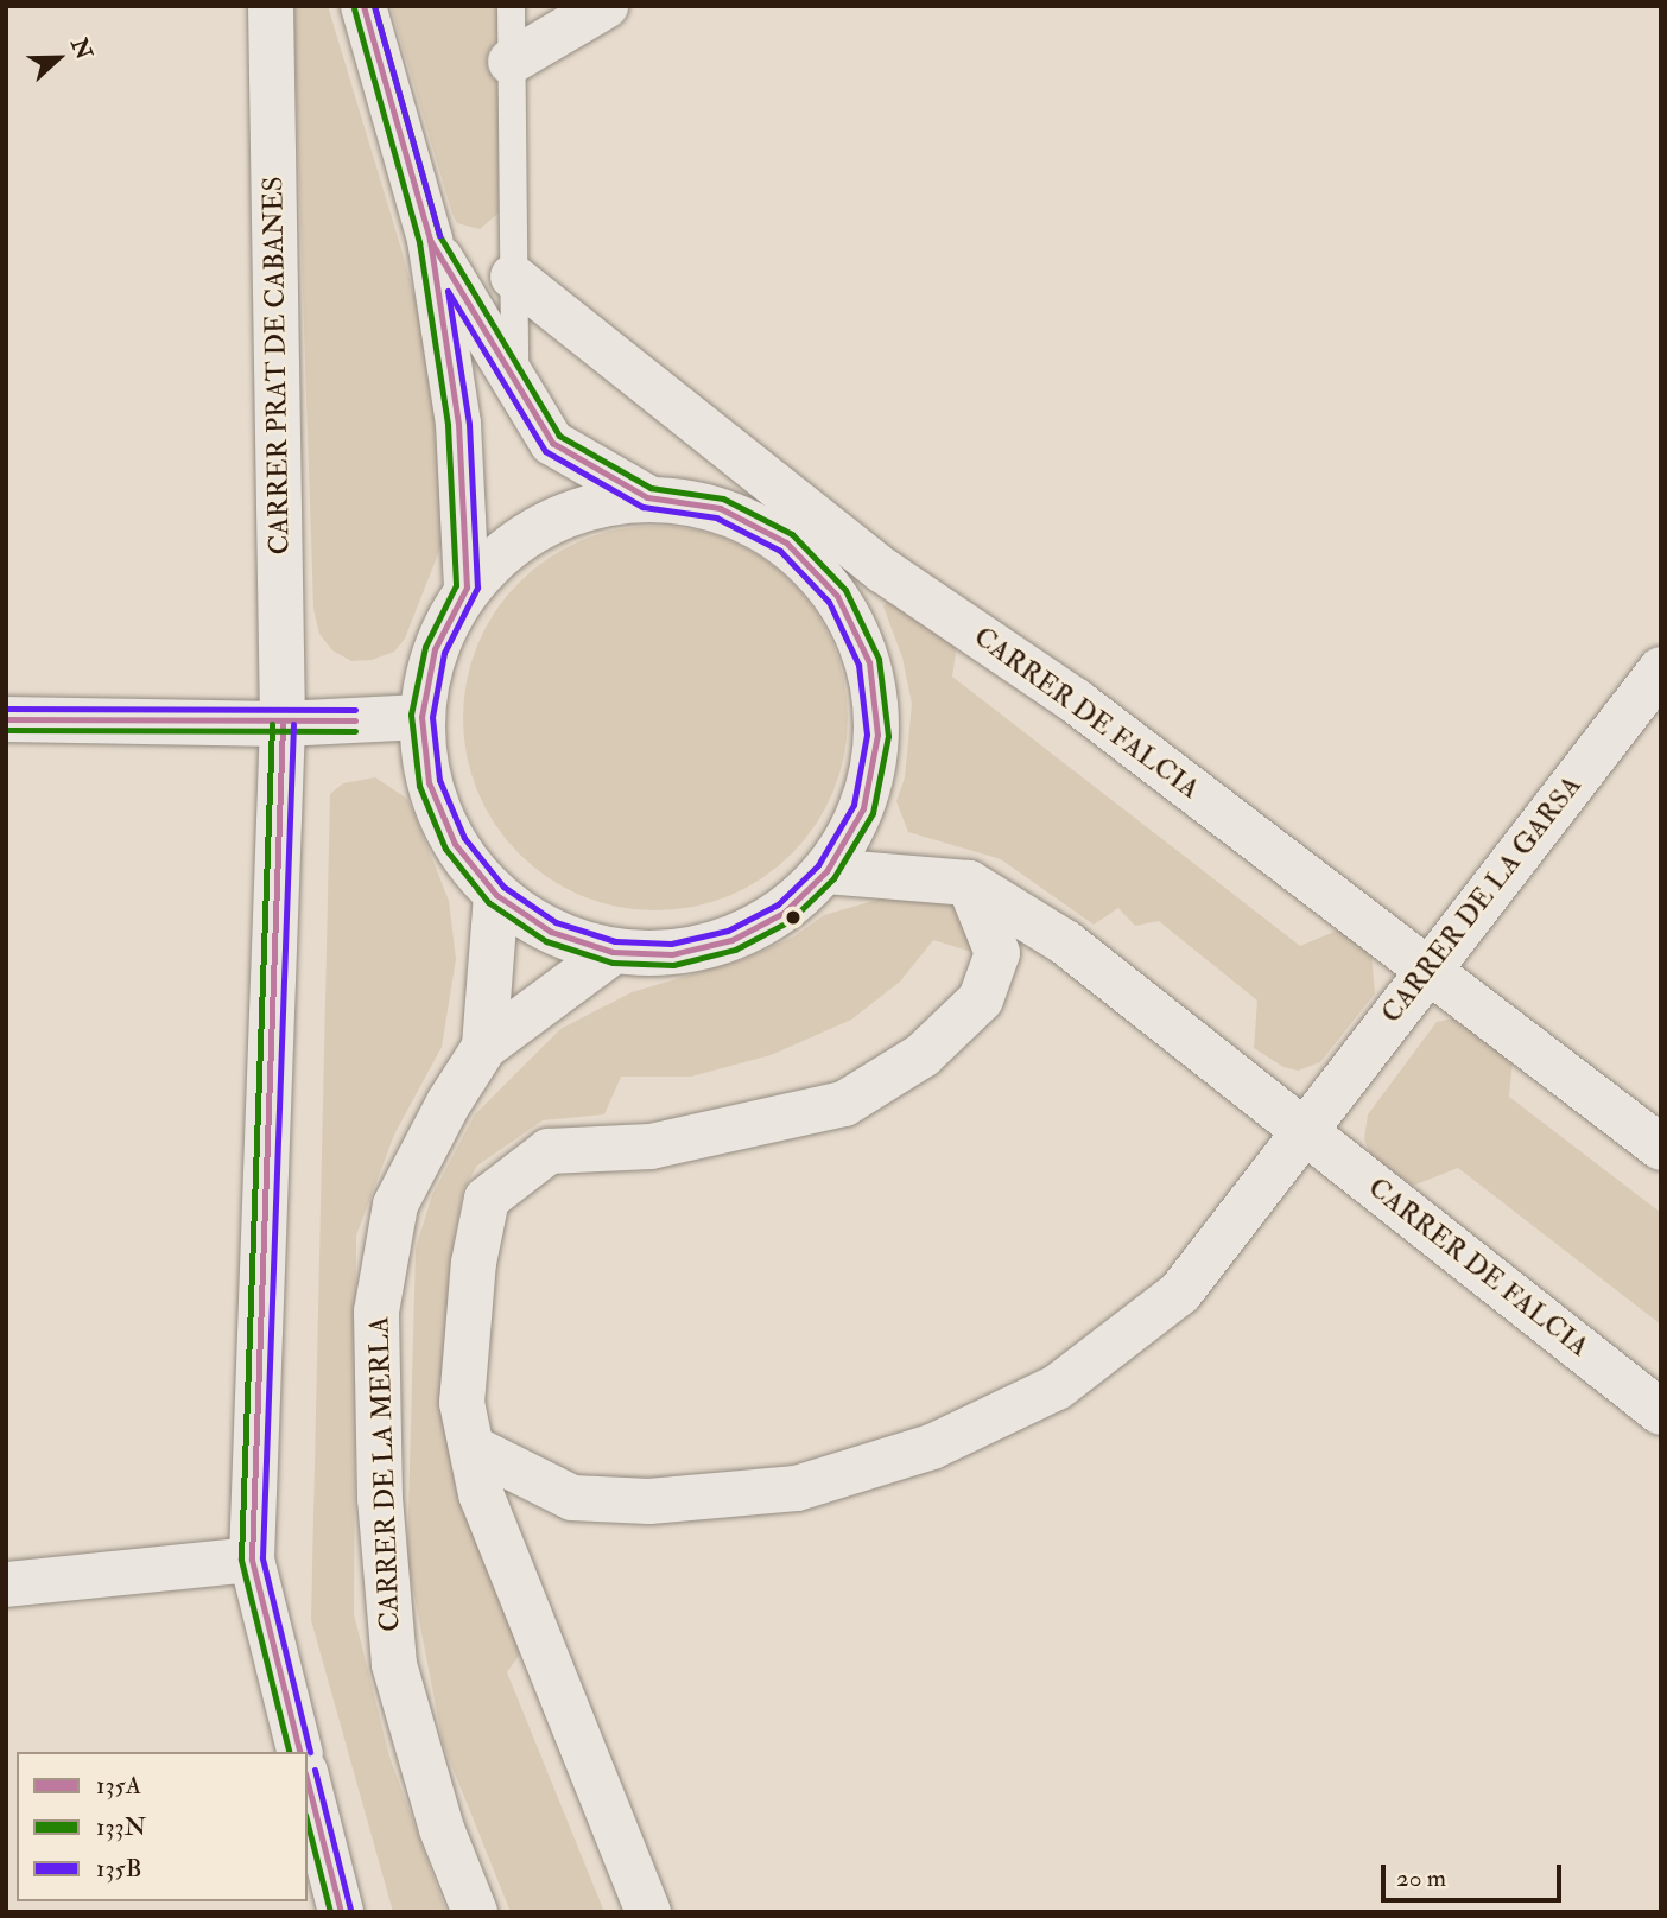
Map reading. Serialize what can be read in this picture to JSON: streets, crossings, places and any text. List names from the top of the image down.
{
  "streets": {
    "street": [
      "CARRER PRAT DE CABANES",
      "CARRER DE FALCIA",
      "CARRER DE LA GARSA",
      "CARRER DE LA MERLA"
    ]
  },
  "crossings": [
    ["CARRER DE FALCIA", "CARRER DE LA GARSA"]
  ],
  "lines": ["transit line 135A", "transit line 133N", "transit line 135B"],
  "legend": ["135A", "133N", "135B"],
  "scale_bar": "20 m",
  "north": "right"
}
